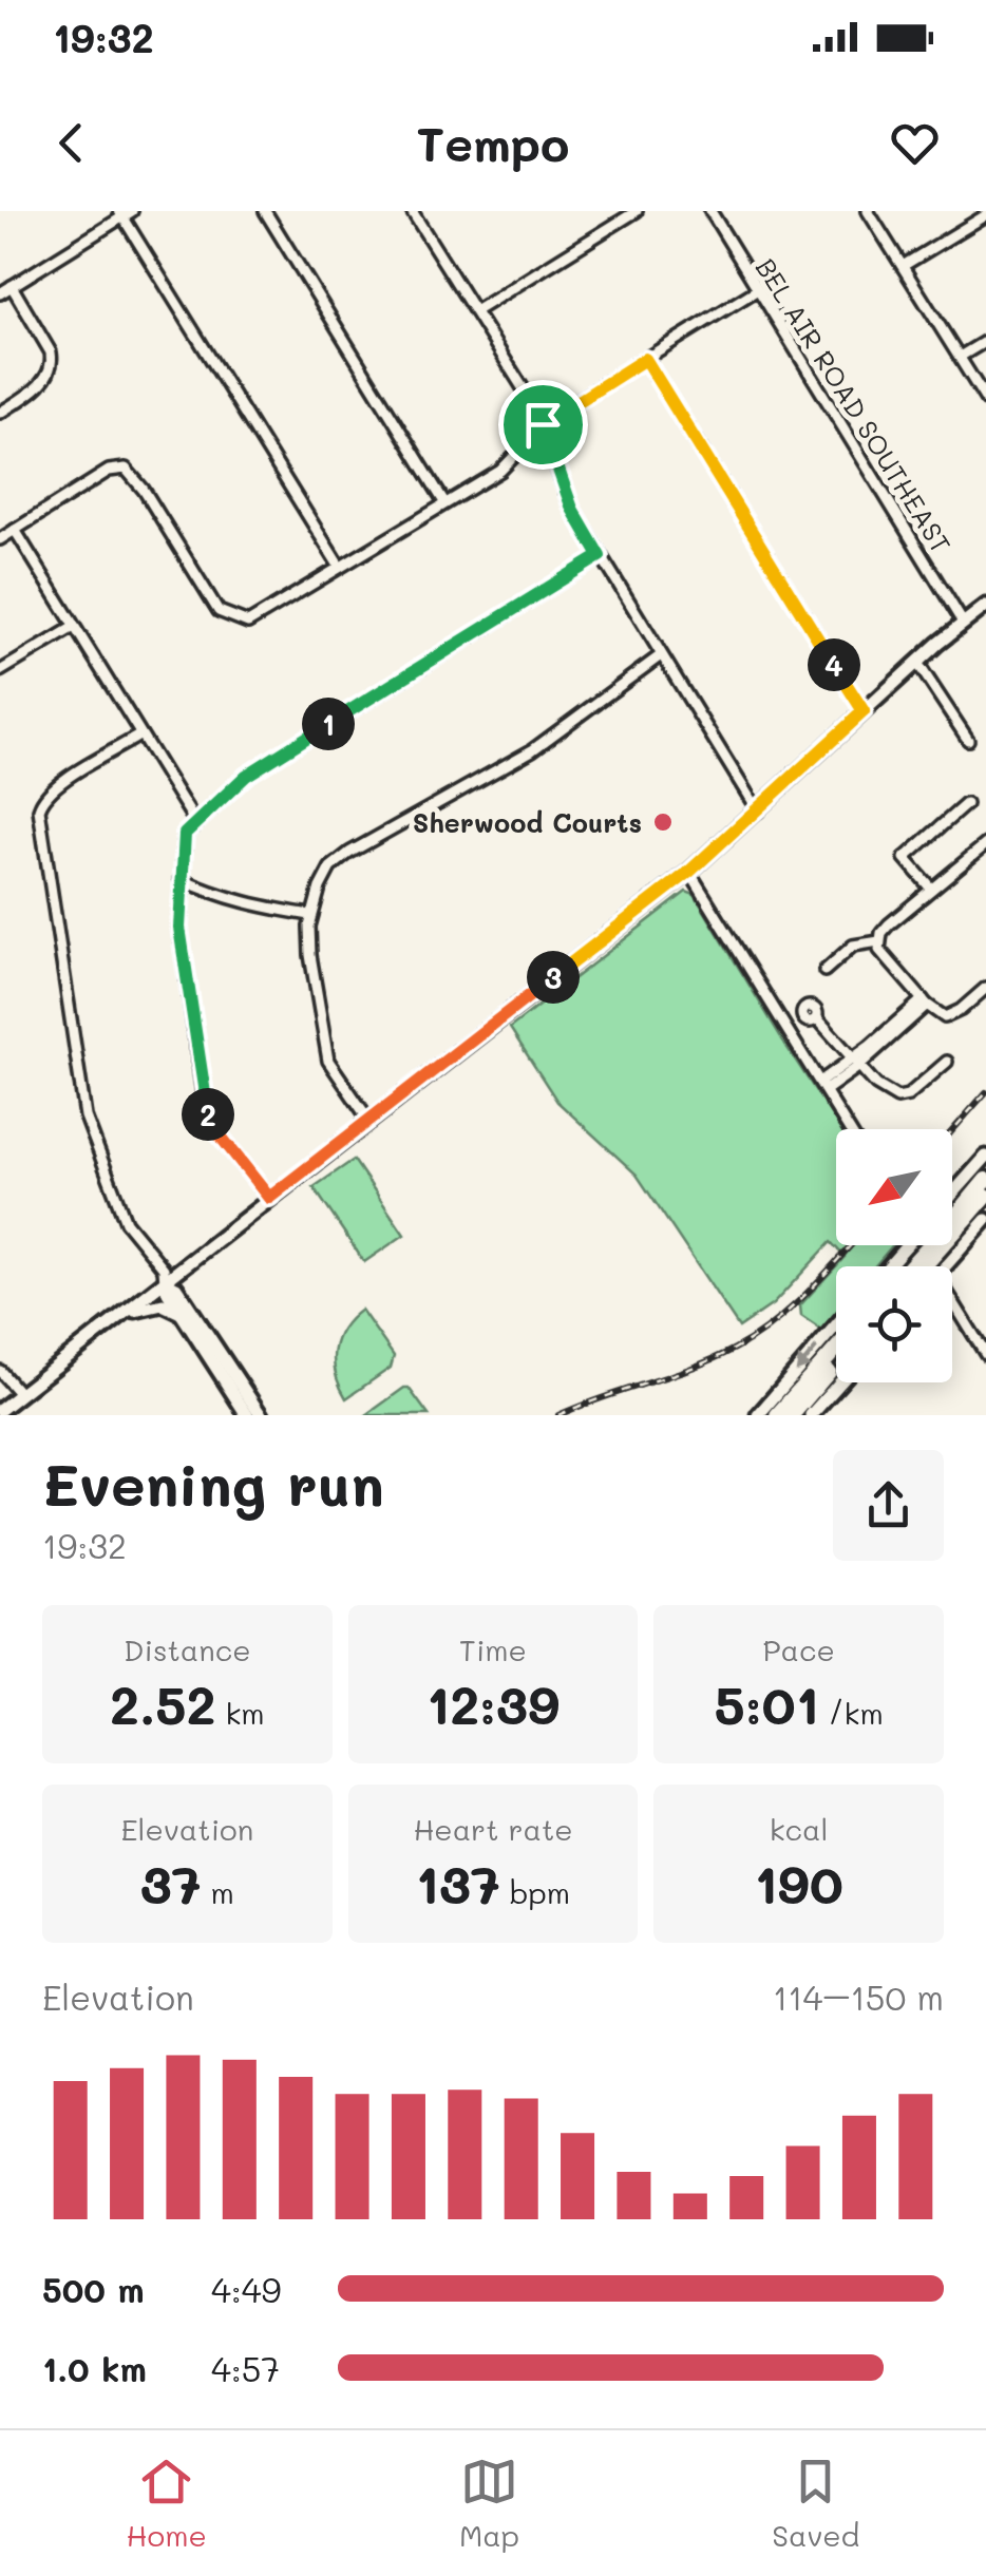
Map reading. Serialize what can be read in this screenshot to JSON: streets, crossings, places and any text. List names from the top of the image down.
{
  "streets": {
    "street": ["BEL AIR ROAD SOUTHEAST"]
  },
  "places": ["Sherwood Courts"],
  "north": "bottom left",
  "page": {
    "status": "19:32",
    "header": "Tempo",
    "pins": [
      "4",
      "1",
      "3",
      "2"
    ],
    "heading": ["Evening run", "19:32"],
    "stats": [
      ["Distance", "2.52 km"],
      ["Time", "12:39"],
      ["Pace", "5:01 /km"],
      ["Elevation", "37 m"],
      ["Heart rate", "137 bpm"],
      ["kcal", "190"]
    ],
    "chart": ["Elevation", "114–150 m"],
    "list": [
      {
        "name": "500 m",
        "note": "4:49"
      },
      {
        "name": "1.0 km",
        "note": "4:57"
      }
    ],
    "tabs": ["Home", "Map", "Saved"]
  }
}
